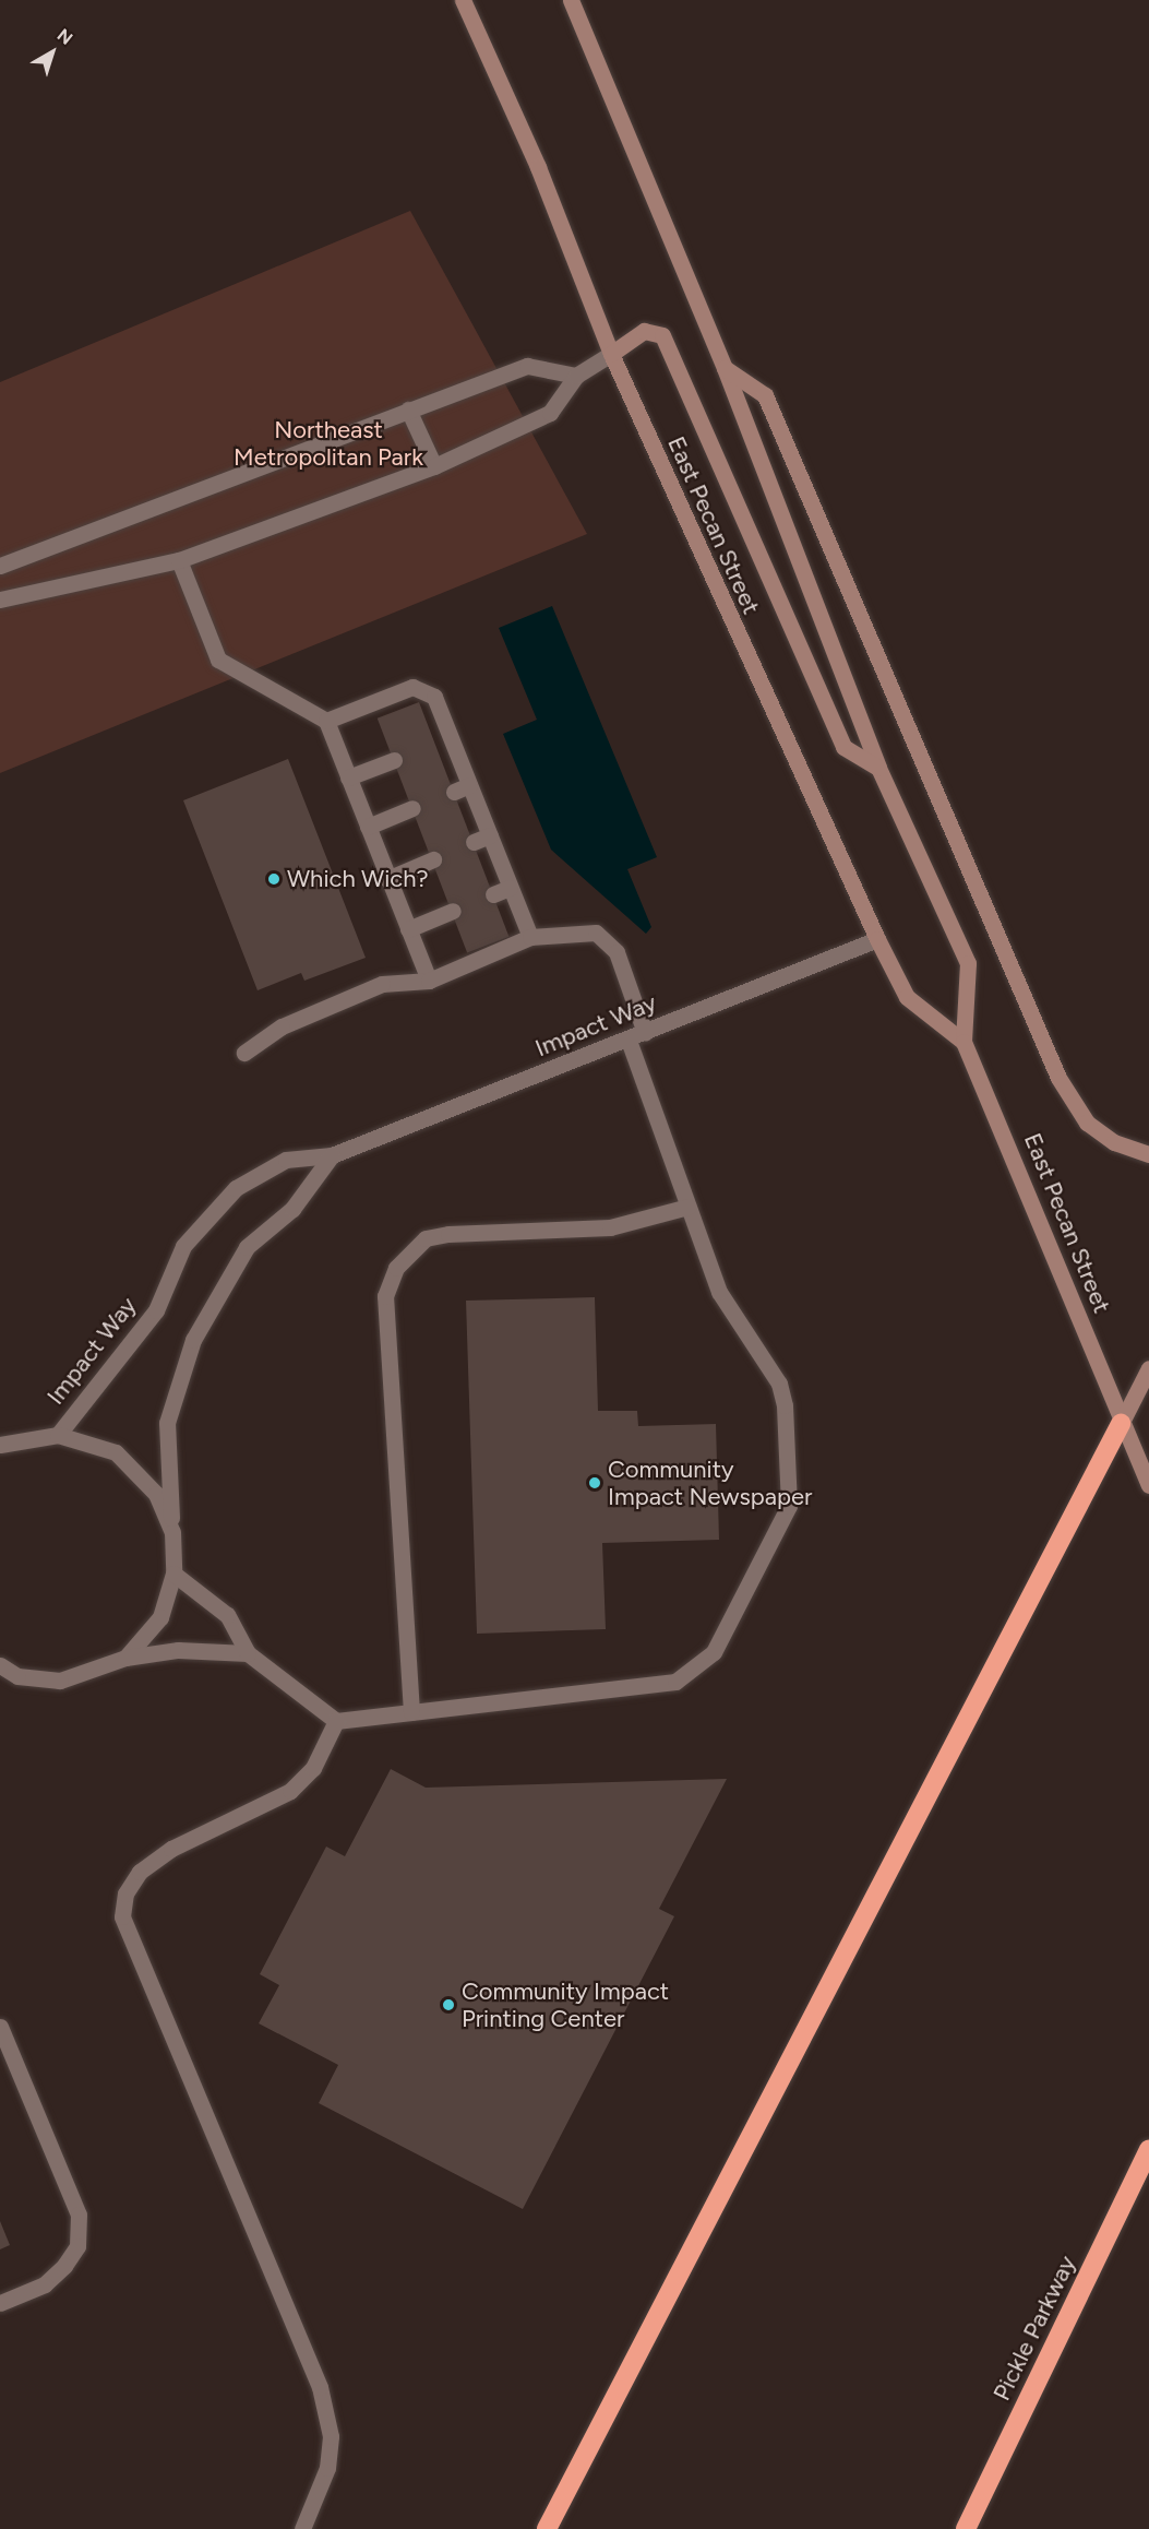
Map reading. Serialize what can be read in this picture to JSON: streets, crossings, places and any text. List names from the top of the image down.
{
  "streets": {
    "highway": ["Pickle Parkway"],
    "main road": ["East Pecan Street"],
    "street": ["Impact Way"]
  },
  "crossings": [
    ["East Pecan Street", "Impact Way"]
  ],
  "parks": ["Northeast Metropolitan Park"],
  "places": ["Which Wich?", "Community Impact Newspaper", "Community Impact Printing Center"],
  "north": "top right"
}
